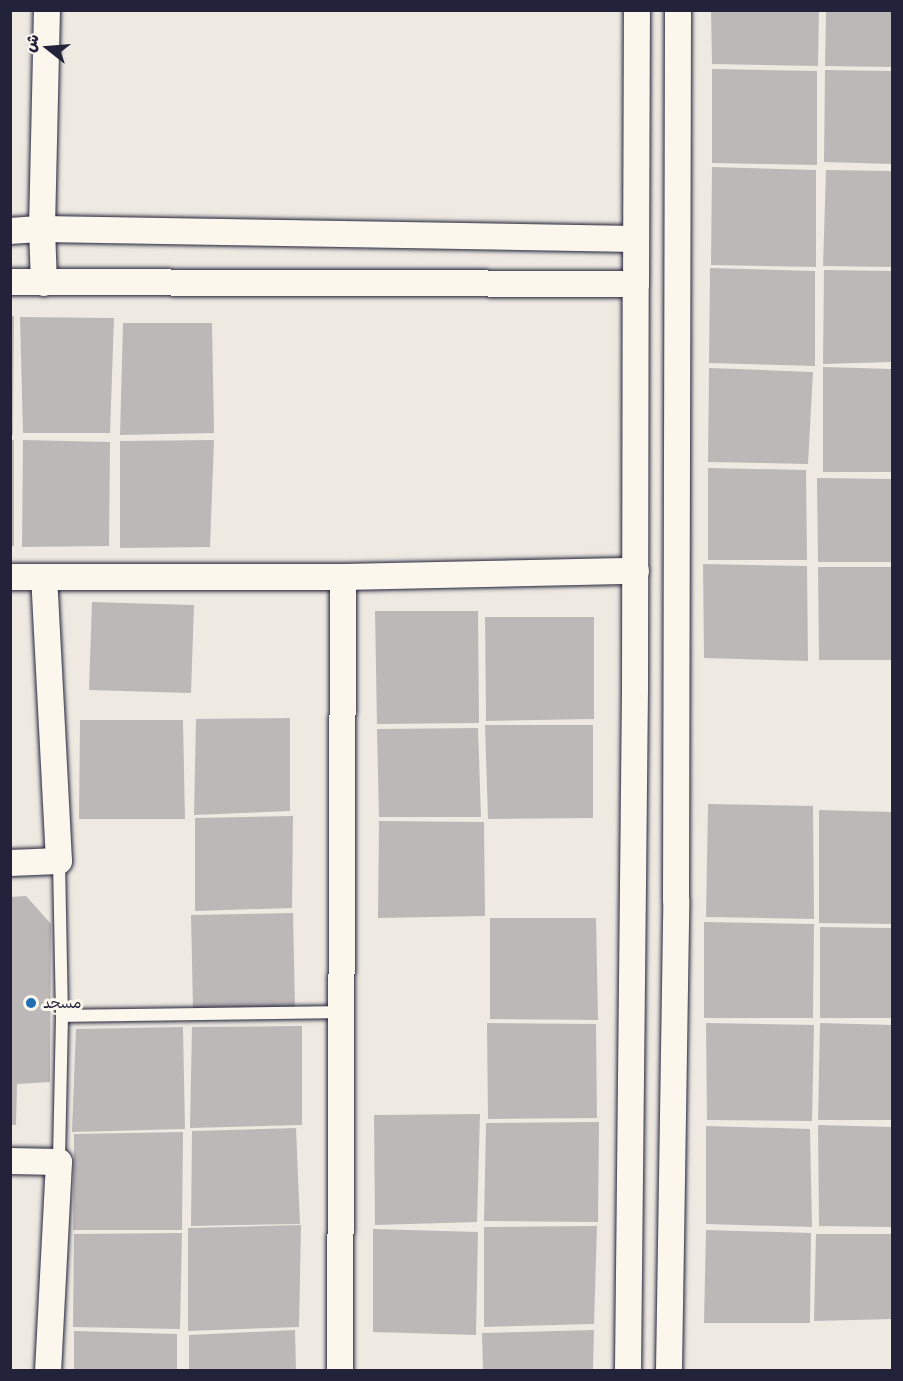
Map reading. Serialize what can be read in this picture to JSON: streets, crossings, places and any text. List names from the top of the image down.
{
  "places": ["مسجد"],
  "north": "left"
}
